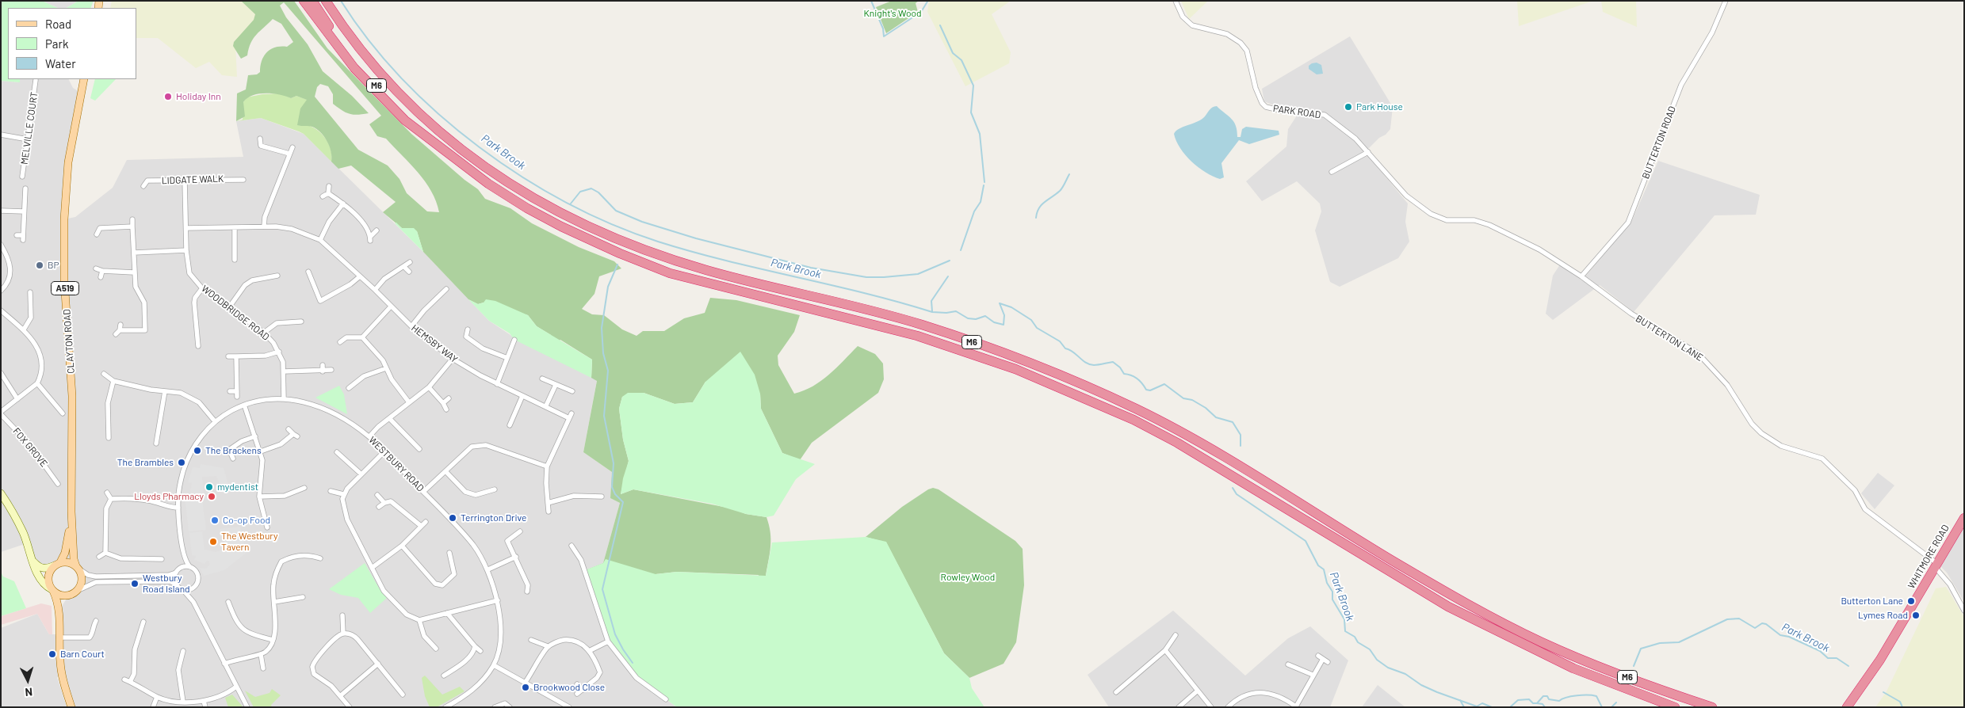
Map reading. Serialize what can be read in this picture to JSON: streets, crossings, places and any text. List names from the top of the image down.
{
  "streets": {
    "highway": ["M6", "WHITMORE ROAD"],
    "main road": ["A519", "CLAYTON ROAD"],
    "street": [
      "PARK ROAD",
      "MELVILLE COURT",
      "BUTTERTON ROAD",
      "LIDGATE WALK",
      "WOODBRIDGE ROAD",
      "BUTTERTON LANE",
      "HEMSBY WAY",
      "FOX GROVE",
      "WESTBURY ROAD"
    ]
  },
  "crossings": [
    ["PARK ROAD", "BUTTERTON LANE"],
    ["BUTTERTON ROAD", "BUTTERTON LANE"],
    ["LIDGATE WALK", "WOODBRIDGE ROAD"],
    ["WOODBRIDGE ROAD", "WESTBURY ROAD"],
    ["BUTTERTON LANE", "WHITMORE ROAD"]
  ],
  "water": ["Park Brook"],
  "parks": ["Knight's Wood", "Rowley Wood"],
  "places": [
    "Holiday Inn",
    "Park House",
    "BP",
    "The Brackens",
    "The Brambles",
    "mydentist",
    "Lloyds Pharmacy",
    "Terrington Drive",
    "Co-op Food",
    "The Westbury Tavern",
    "Westbury Road Island",
    "Butterton Lane",
    "Lymes Road",
    "Barn Court",
    "Brookwood Close"
  ],
  "legend": ["Road", "Park", "Water"],
  "north": "bottom"
}
